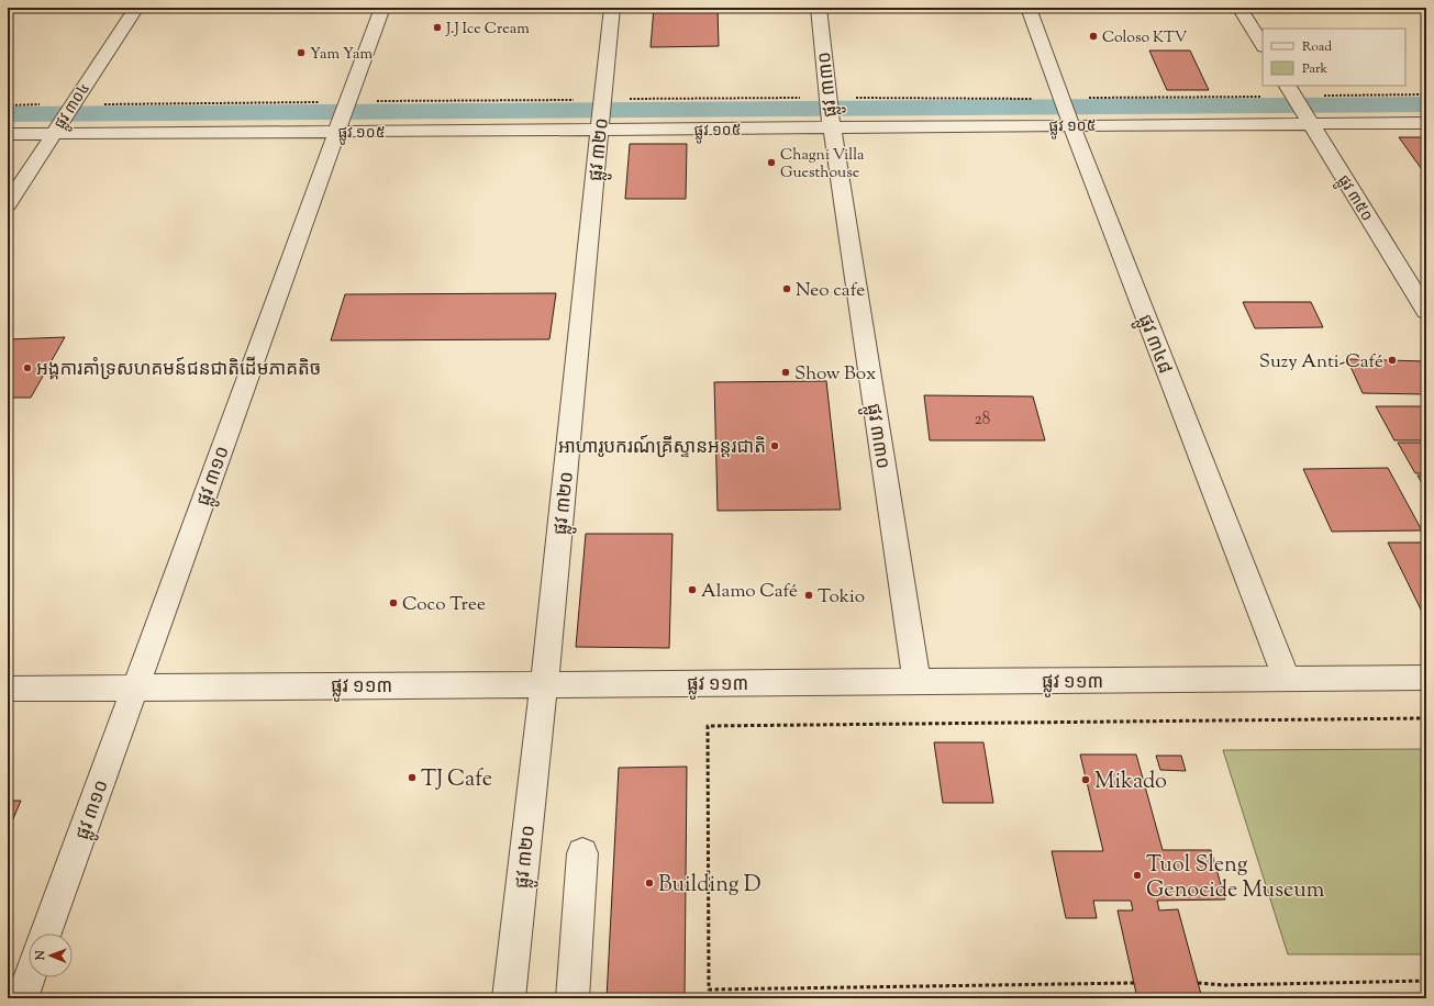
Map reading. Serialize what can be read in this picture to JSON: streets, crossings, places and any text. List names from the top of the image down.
{
  "streets": {
    "street": [
      "ផ្លូវ ៣៣០",
      "ផ្លូវ ៣០៤",
      "ផ្លូវ ១០៥",
      "ផ្លូវ ៣២០",
      "ផ្លូវ ៣៥០",
      "ផ្លូវ ៣៤៨",
      "ផ្លូវ ៣១០",
      "ផ្លូវ ១១៣"
    ]
  },
  "crossings": [
    ["ផ្លូវ ៣៣០", "ផ្លូវ ១០៥"],
    ["ផ្លូវ ៣៣០", "ផ្លូវ ១១៣"],
    ["ផ្លូវ ៣០៤", "ផ្លូវ ១០៥"],
    ["ផ្លូវ ១០៥", "ផ្លូវ ៣២០"],
    ["ផ្លូវ ១០៥", "ផ្លូវ ៣៥០"],
    ["ផ្លូវ ១០៥", "ផ្លូវ ៣៤៨"],
    ["ផ្លូវ ១០៥", "ផ្លូវ ៣១០"],
    ["ផ្លូវ ៣២០", "ផ្លូវ ១១៣"],
    ["ផ្លូវ ៣៤៨", "ផ្លូវ ១១៣"],
    ["ផ្លូវ ៣១០", "ផ្លូវ ១១៣"]
  ],
  "places": [
    "J.J Ice Cream",
    "Coloso KTV",
    "Yam Yam",
    "Chagni Villa Guesthouse",
    "Neo cafe",
    "Suzy Anti-Café",
    "អង្គការគាំទ្រសហគមន៍ជនជាតិដើមភាគតិច",
    "Show Box",
    "អាហារូបករណ៍គ្រីស្ទានអន្តរជាតិ",
    "Alamo Café",
    "Tokio",
    "Coco Tree",
    "TJ Cafe",
    "Mikado",
    "Tuol Sleng Genocide Museum",
    "Building D"
  ],
  "house_numbers": ["28"],
  "legend": ["Road", "Park"],
  "north": "left"
}
